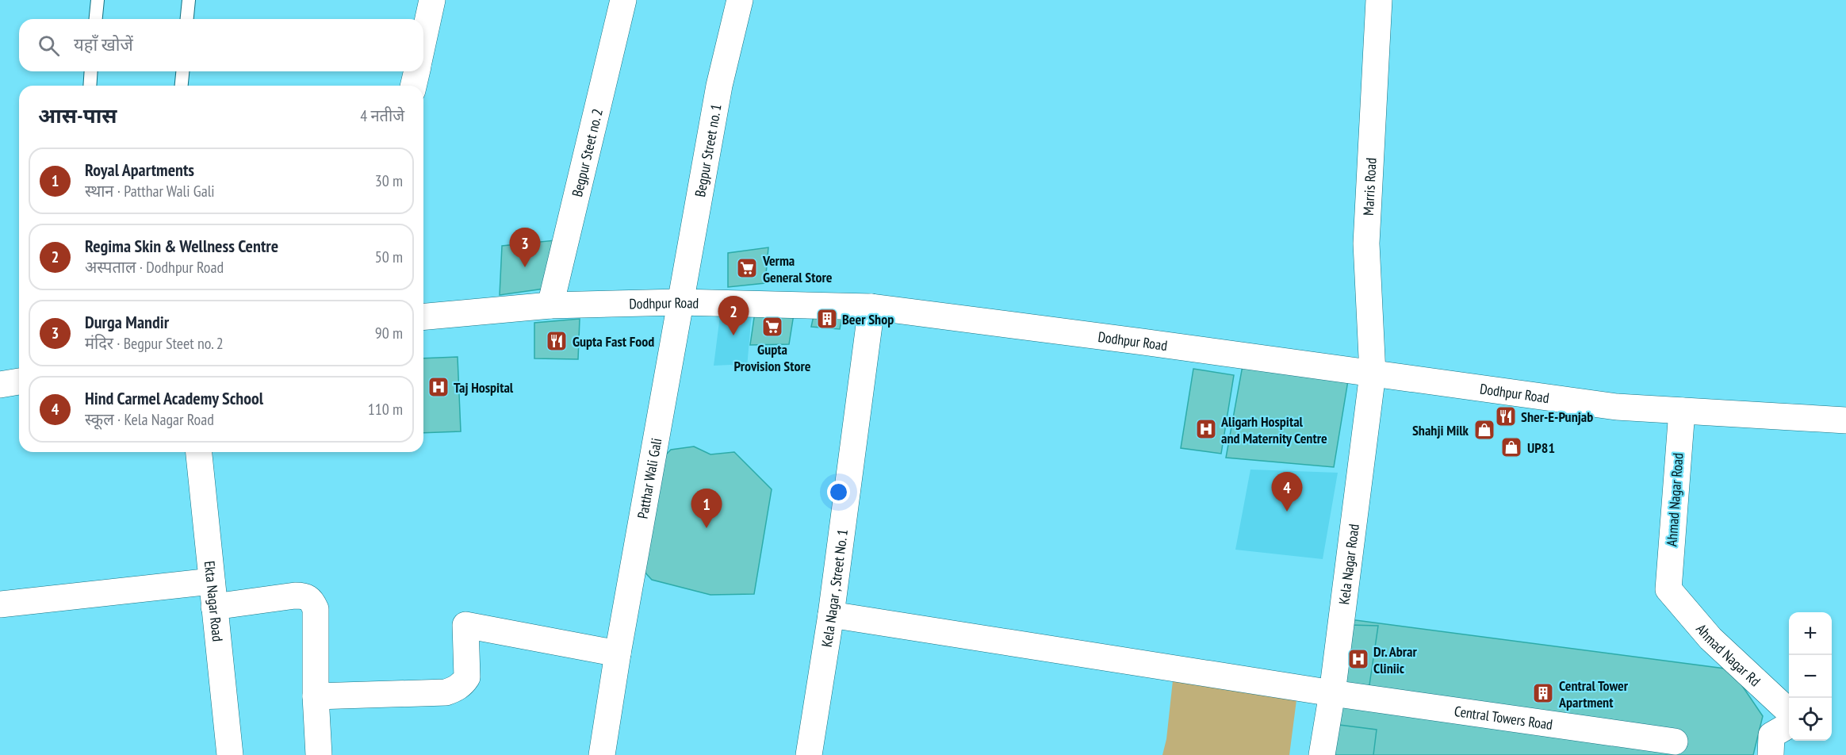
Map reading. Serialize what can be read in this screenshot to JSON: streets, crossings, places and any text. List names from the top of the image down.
{
  "streets": {
    "street": [
      "Begpur Street no. 1",
      "Begpur Steet no. 2",
      "Marris Road",
      "Dodhpur Road",
      "Patthar Wali Gali",
      "Ahmad Nagar Road",
      "Kela Nagar Road",
      "Kela Nagar , Street No. 1",
      "Ekta Nagar Road",
      "Ahmad Nagar Rd",
      "Central Towers Road"
    ]
  },
  "crossings": [
    ["Begpur Street no. 1", "Dodhpur Road"],
    ["Begpur Street no. 1", "Patthar Wali Gali"],
    ["Begpur Steet no. 2", "Dodhpur Road"],
    ["Marris Road", "Dodhpur Road"],
    ["Marris Road", "Kela Nagar Road"],
    ["Dodhpur Road", "Patthar Wali Gali"],
    ["Dodhpur Road", "Ahmad Nagar Road"],
    ["Dodhpur Road", "Kela Nagar Road"],
    ["Dodhpur Road", "Kela Nagar , Street No. 1"],
    ["Ahmad Nagar Road", "Ahmad Nagar Rd"],
    ["Kela Nagar Road", "Central Towers Road"],
    ["Kela Nagar , Street No. 1", "Central Towers Road"]
  ],
  "places": {
    "supermarket": ["Verma General Store", "Gupta Provision Store"],
    "building": ["Beer Shop", "Central Tower Apartment"],
    "restaurant": ["Gupta Fast Food", "Sher-E-Punjab"],
    "hospital": ["Taj Hospital", "Aligarh Hospital and Maternity Centre", "Dr. Abrar Cliniic"],
    "shop": ["Shahji Milk", "UP81"]
  },
  "page": {
    "search": "यहाँ खोजें",
    "heading": ["आस-पास", "4 नतीजे"],
    "list": [
      {
        "mark": "1",
        "name": "Royal Apartments",
        "note": "स्थान · Patthar Wali Gali",
        "value": "30 m"
      },
      {
        "mark": "2",
        "name": "Regima Skin & Wellness Centre",
        "note": "अस्पताल · Dodhpur Road",
        "value": "50 m"
      },
      {
        "mark": "3",
        "name": "Durga Mandir",
        "note": "मंदिर · Begpur Steet no. 2",
        "value": "90 m"
      },
      {
        "mark": "4",
        "name": "Hind Carmel Academy School",
        "note": "स्कूल · Kela Nagar Road",
        "value": "110 m"
      }
    ],
    "pins": [
      "3",
      "2",
      "4",
      "1"
    ],
    "map_buttons": ["+", "−"]
  }
}
